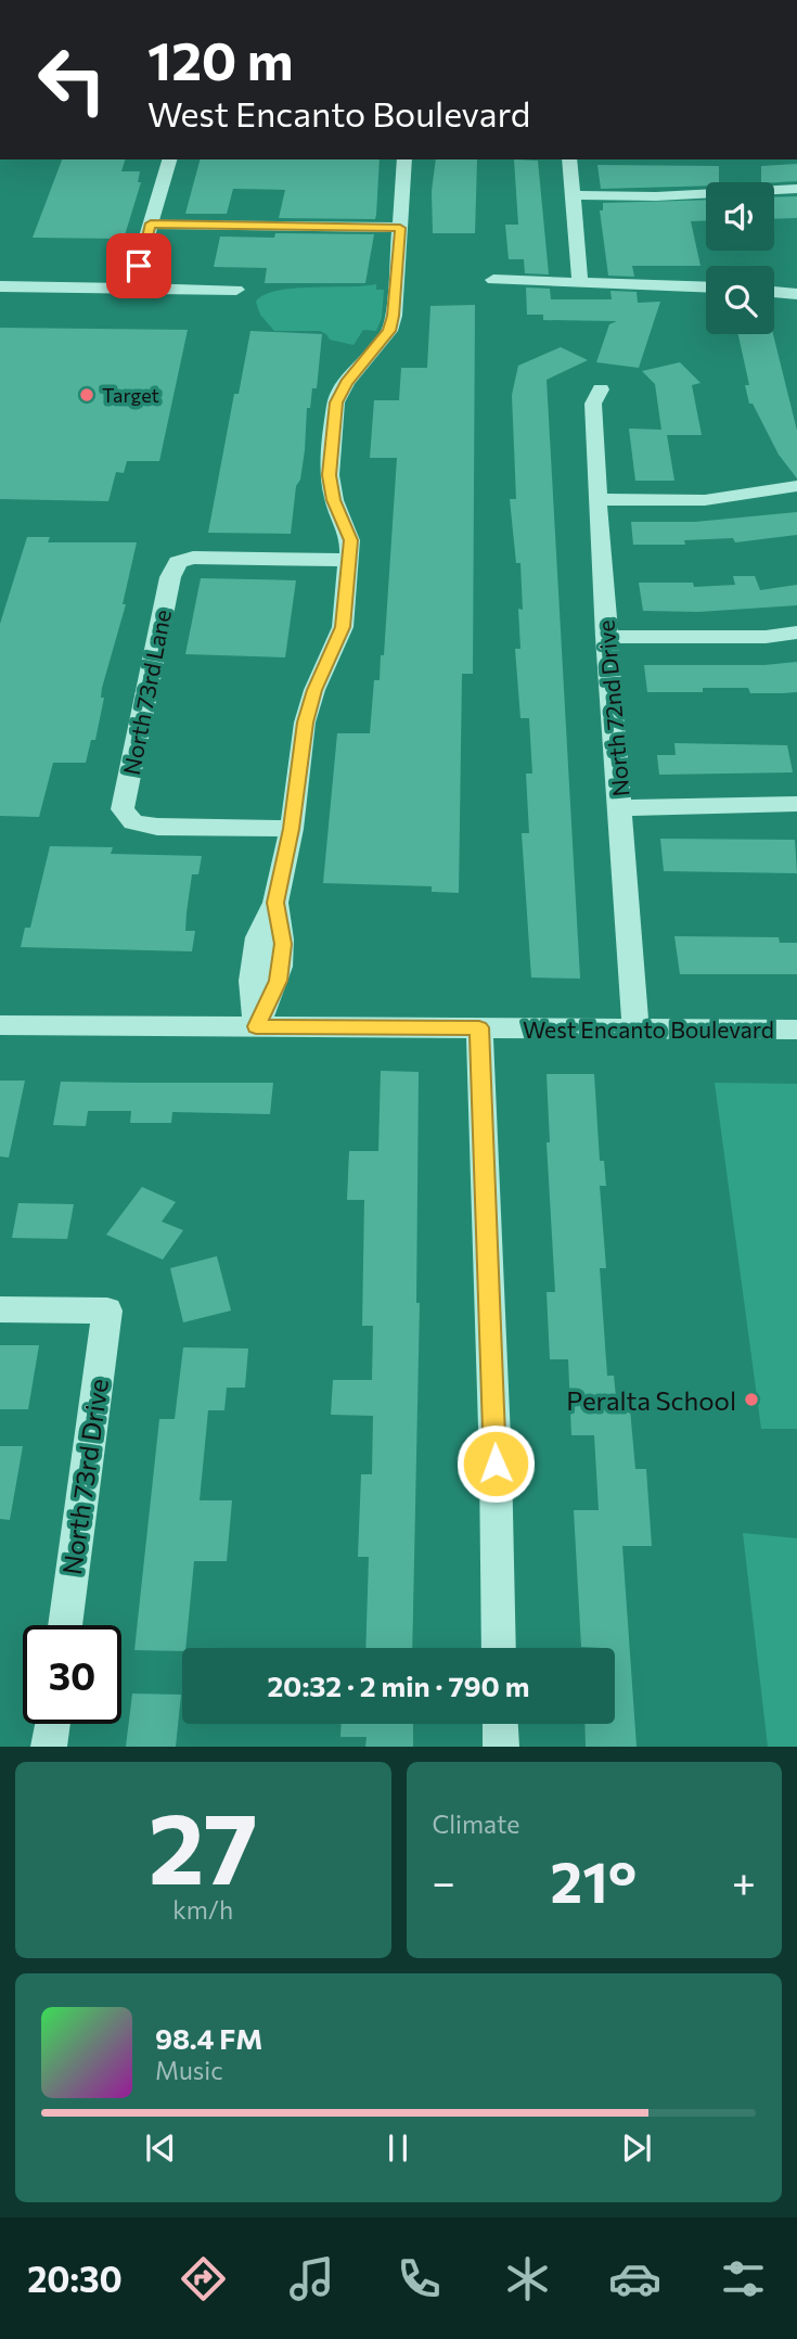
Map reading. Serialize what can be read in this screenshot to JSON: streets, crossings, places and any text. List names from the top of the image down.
{
  "streets": {
    "street": [
      "North 73rd Lane",
      "North 72nd Drive",
      "West Encanto Boulevard",
      "North 73rd Drive"
    ]
  },
  "crossings": [
    ["North 72nd Drive", "West Encanto Boulevard"]
  ],
  "places": ["Target", "Peralta School"],
  "page": {
    "turn": ["120 m", "West Encanto Boulevard"],
    "limit": "30",
    "trip": "20:32 · 2 min · 790 m",
    "tile": [
      ["27", "km/h"],
      "Climate"
    ],
    "heat": ["−", "21°", "+"],
    "song": ["98.4 FM", "Music"],
    "tabs": "20:30"
  }
}
